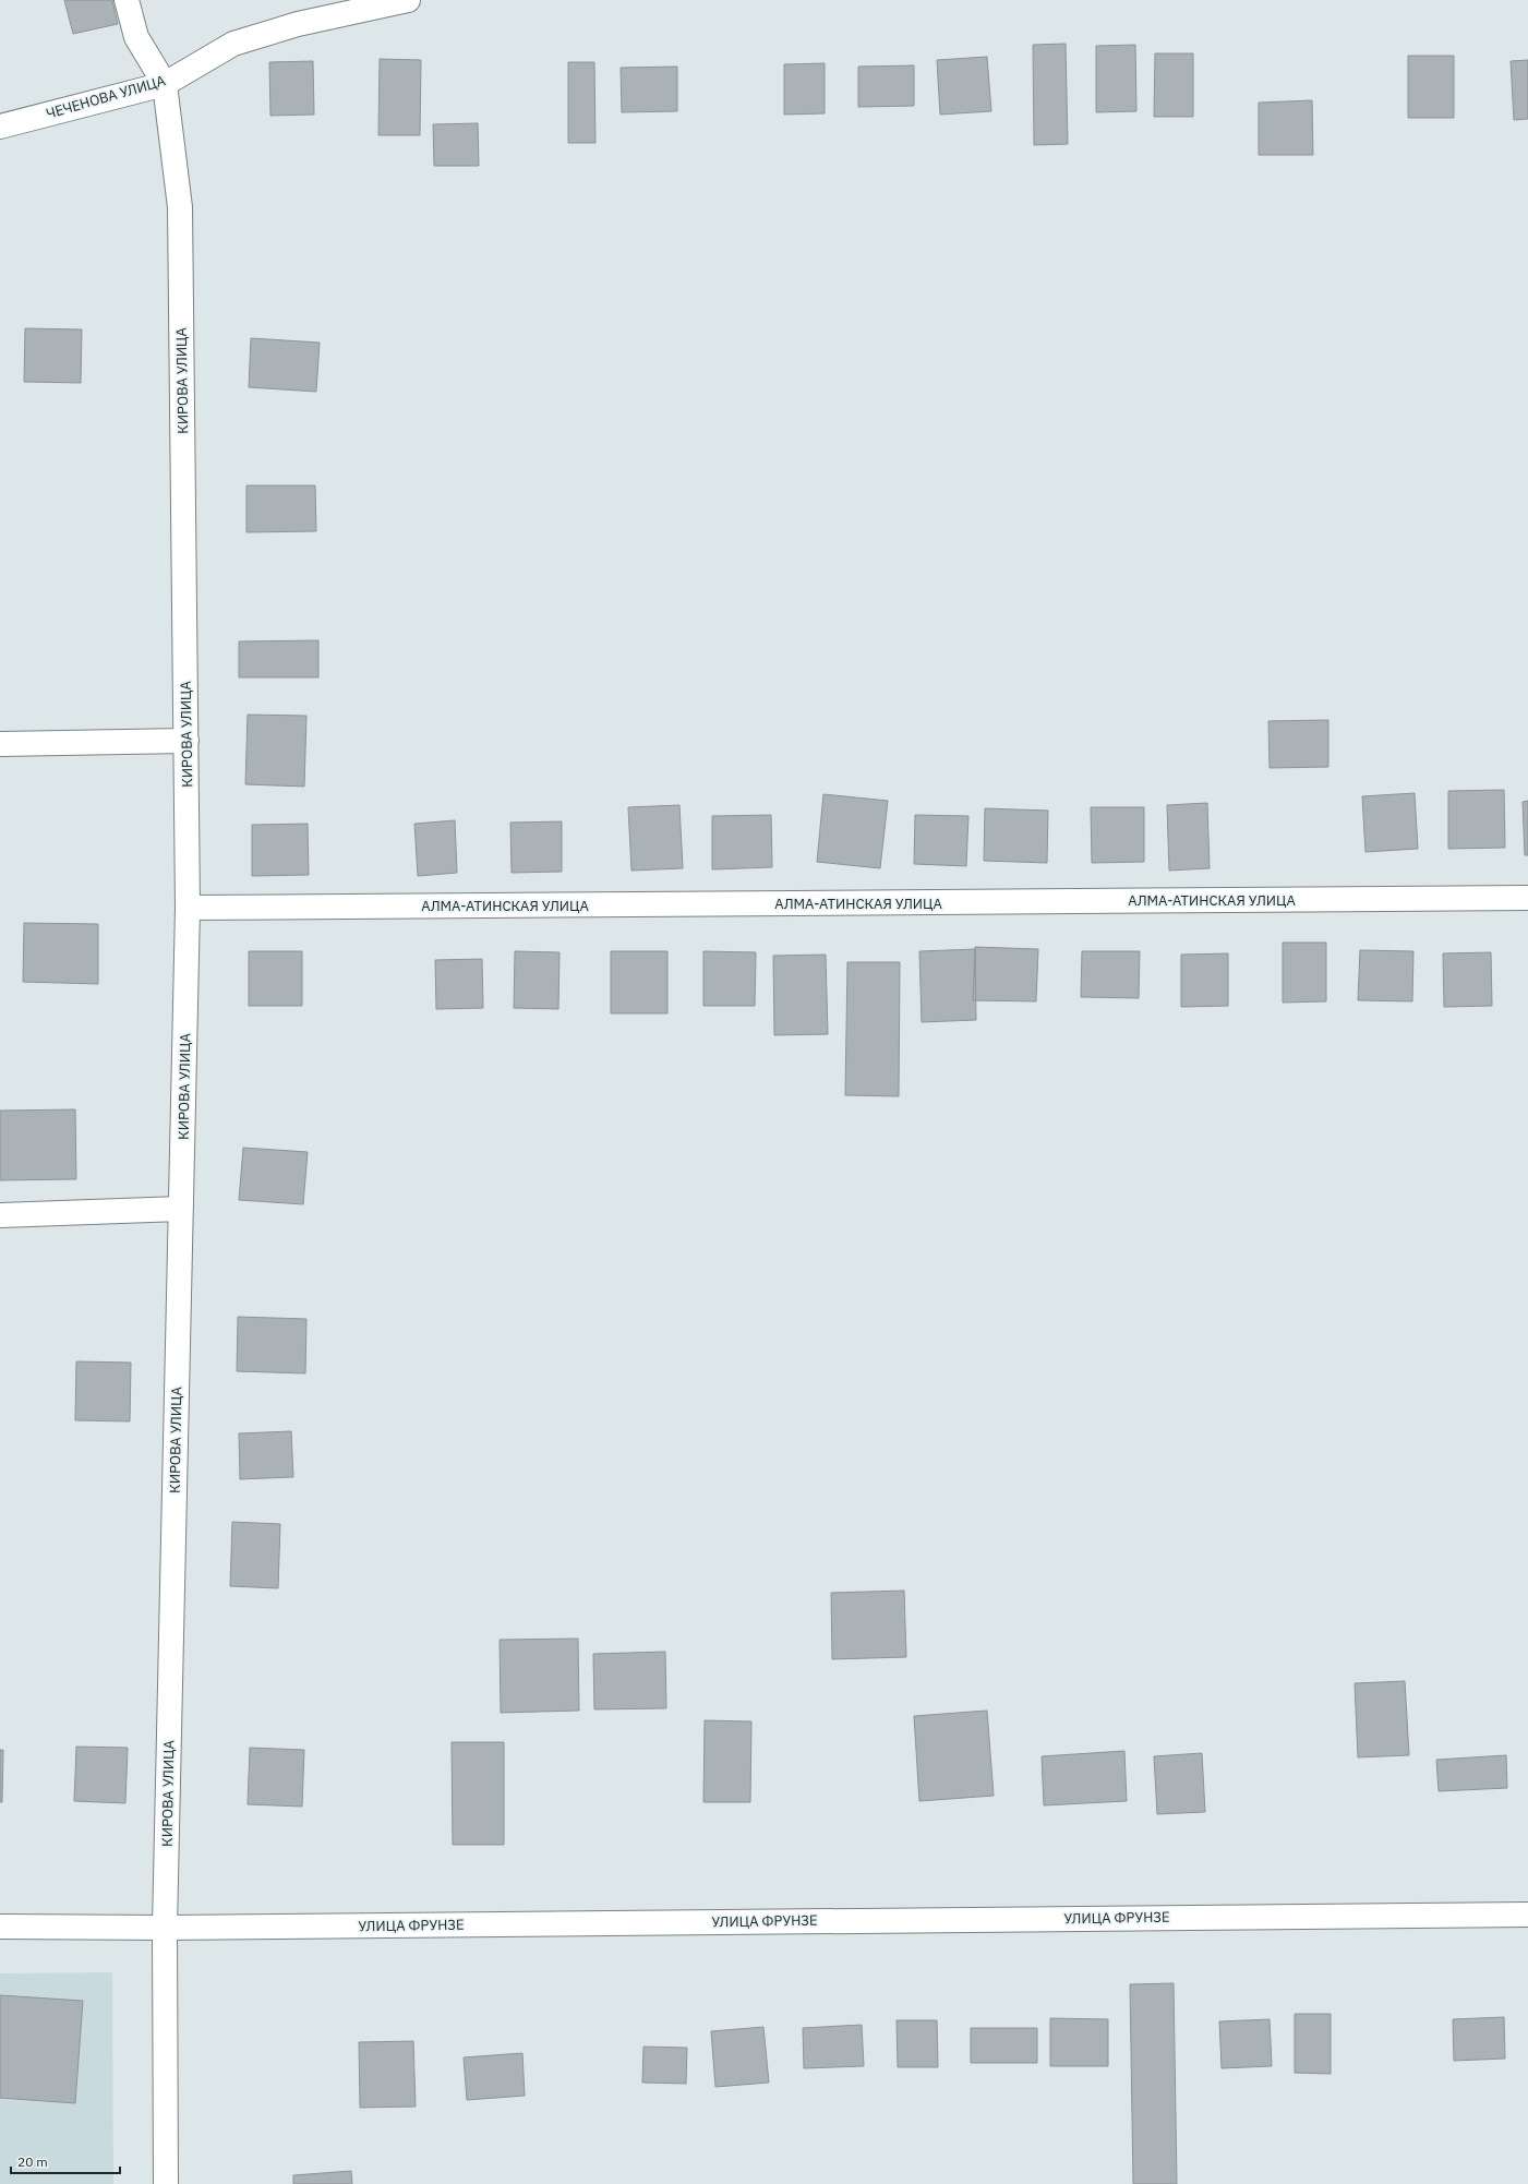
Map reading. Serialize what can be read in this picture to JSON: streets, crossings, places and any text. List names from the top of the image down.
{
  "streets": {
    "street": [
      "ЧЕЧЕНОВА УЛИЦА",
      "КИРОВА УЛИЦА",
      "АЛМА-АТИНСКАЯ УЛИЦА",
      "УЛИЦА ФРУНЗЕ"
    ]
  },
  "crossings": [
    ["ЧЕЧЕНОВА УЛИЦА", "КИРОВА УЛИЦА"],
    ["КИРОВА УЛИЦА", "АЛМА-АТИНСКАЯ УЛИЦА"],
    ["КИРОВА УЛИЦА", "УЛИЦА ФРУНЗЕ"]
  ],
  "scale_bar": "20 m"
}
